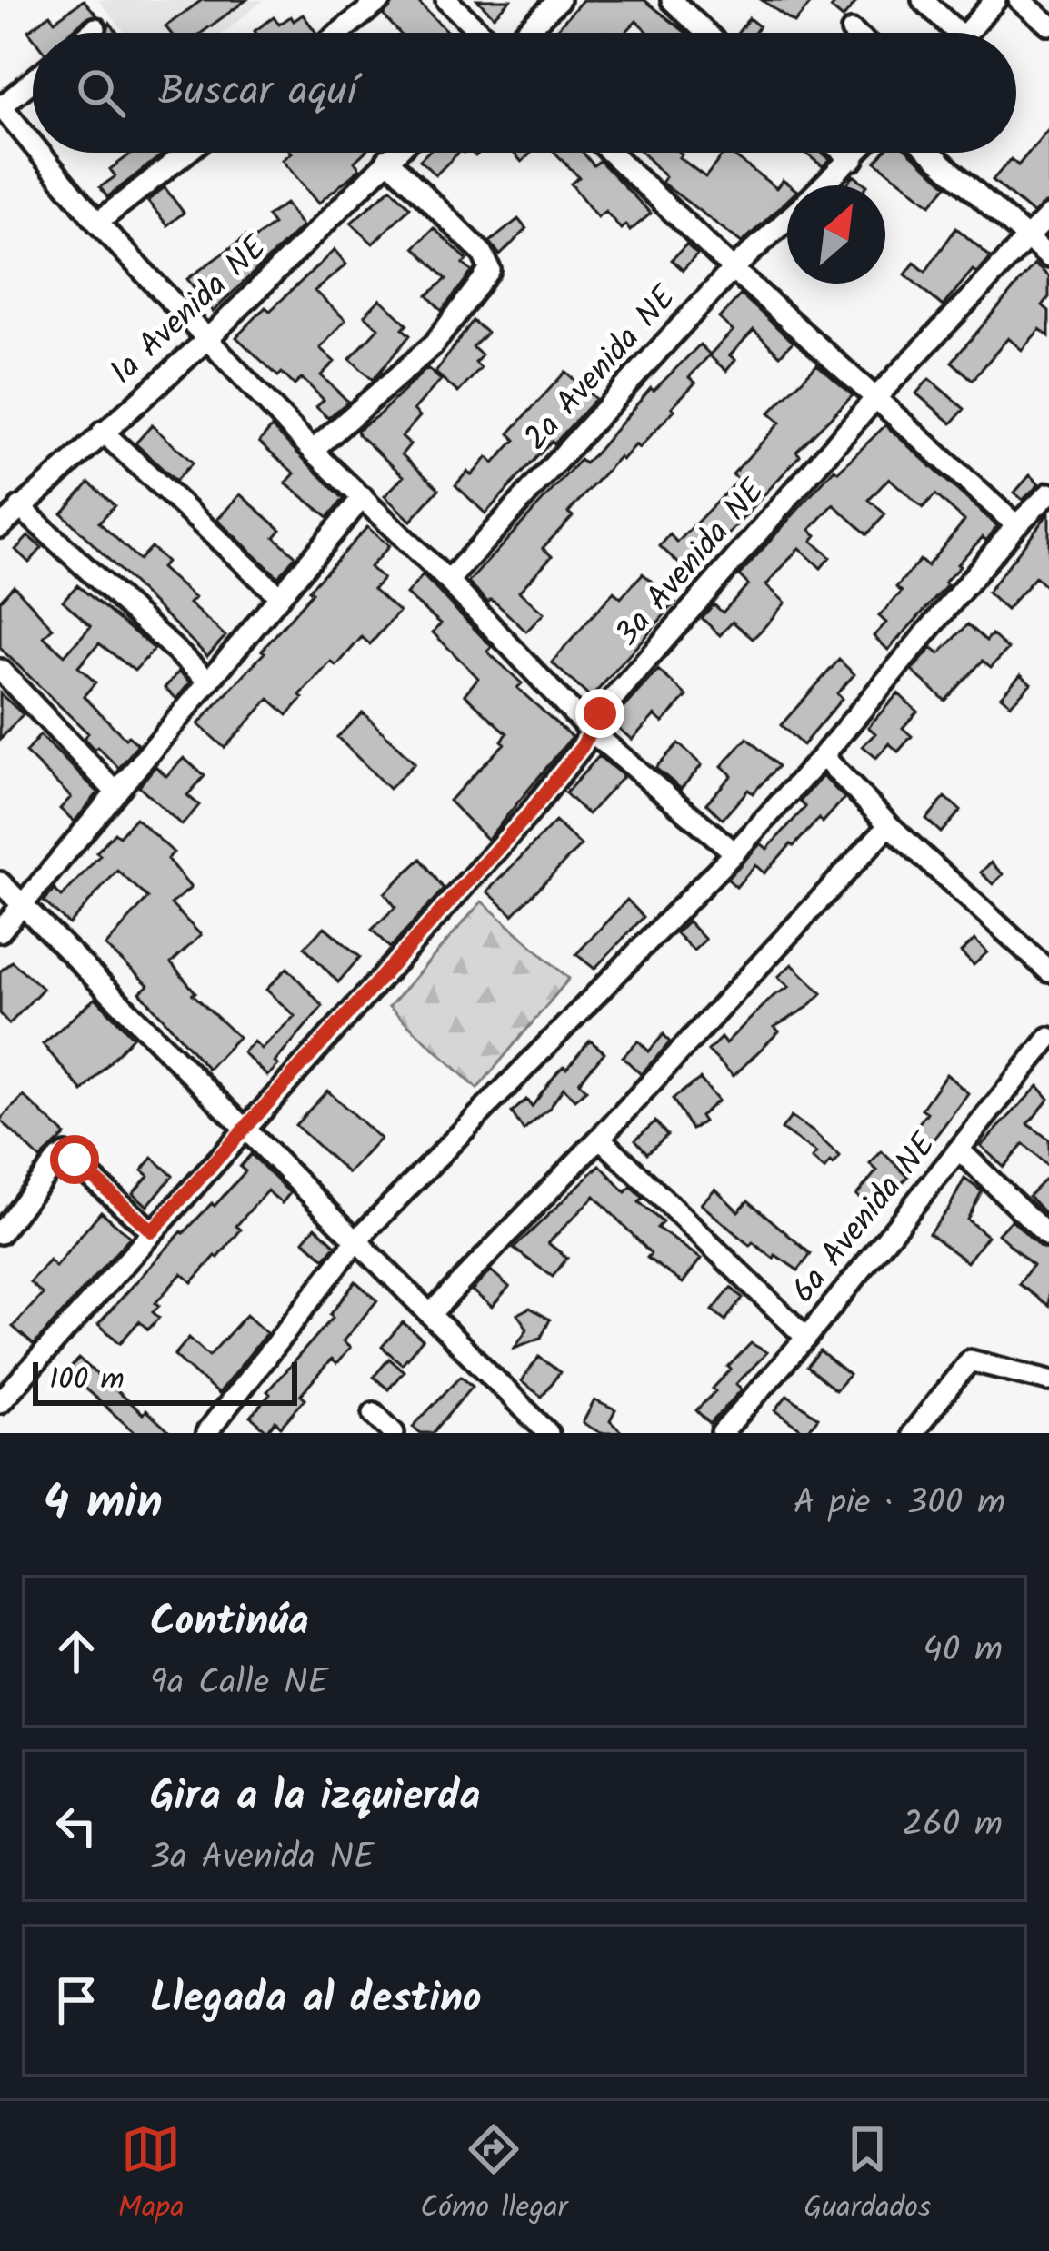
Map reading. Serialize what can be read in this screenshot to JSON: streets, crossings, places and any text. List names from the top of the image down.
{
  "streets": {
    "street": [
      "1a Avenida NE",
      "2a Avenida NE",
      "3a Avenida NE",
      "6a Avenida NE"
    ]
  },
  "scale_bar": "100 m",
  "north": "top right",
  "page": {
    "search": "Buscar aquí",
    "scale": "100 m",
    "heading": ["4 min", "A pie · 300 m"],
    "list": [
      ["Continúa", "9a Calle NE", "40 m"],
      ["Gira a la izquierda", "3a Avenida NE", "260 m"],
      "Llegada al destino"
    ],
    "nav": ["Mapa", "Cómo llegar", "Guardados"]
  }
}
